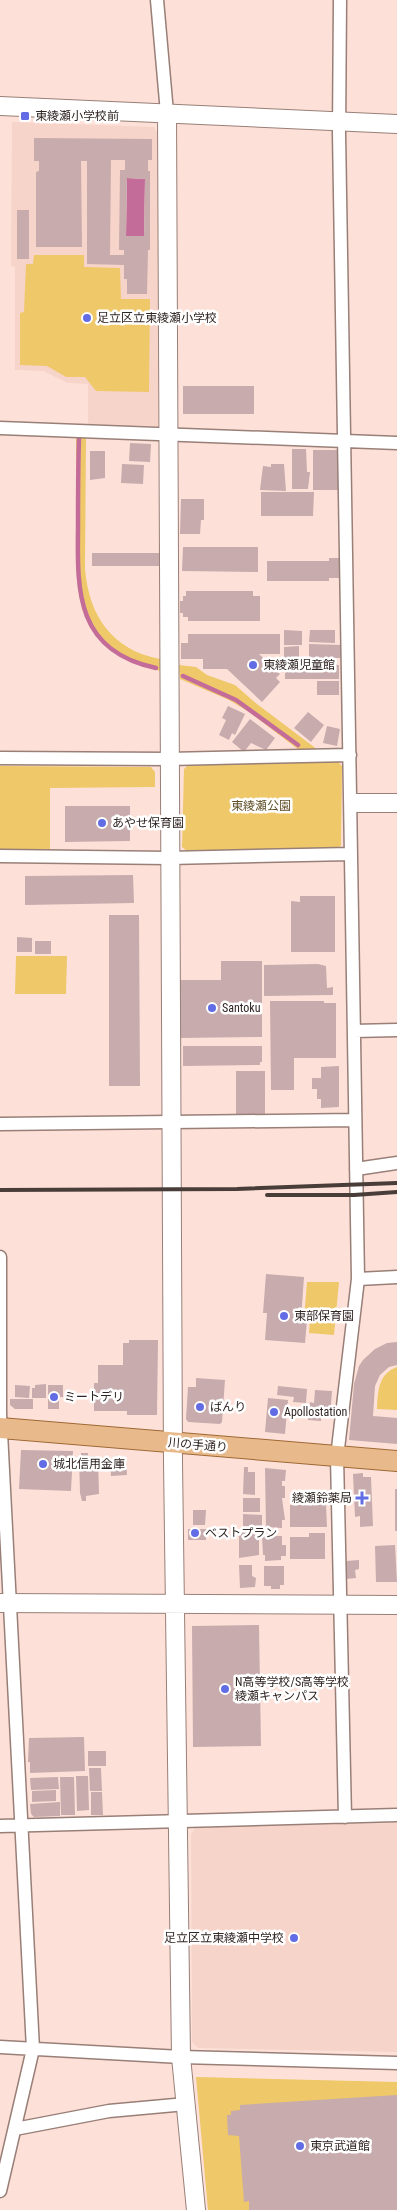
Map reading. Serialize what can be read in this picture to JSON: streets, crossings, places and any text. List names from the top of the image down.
{
  "streets": {
    "main road": ["川の手通り"]
  },
  "parks": ["東綾瀬公園"],
  "places": {
    "transit": ["東綾瀬小学校前"],
    "other": [
      "足立区立東綾瀬小学校",
      "東綾瀬児童館",
      "あやせ保育園",
      "Santoku",
      "東部保育園",
      "ミートデリ",
      "ばんり",
      "Apollostation",
      "城北信用金庫",
      "ベストプラン",
      "N高等学校/S高等学校 綾瀬キャンパス",
      "足立区立東綾瀬中学校",
      "東京武道館"
    ],
    "health": ["綾瀬鈴薬局"]
  }
}
